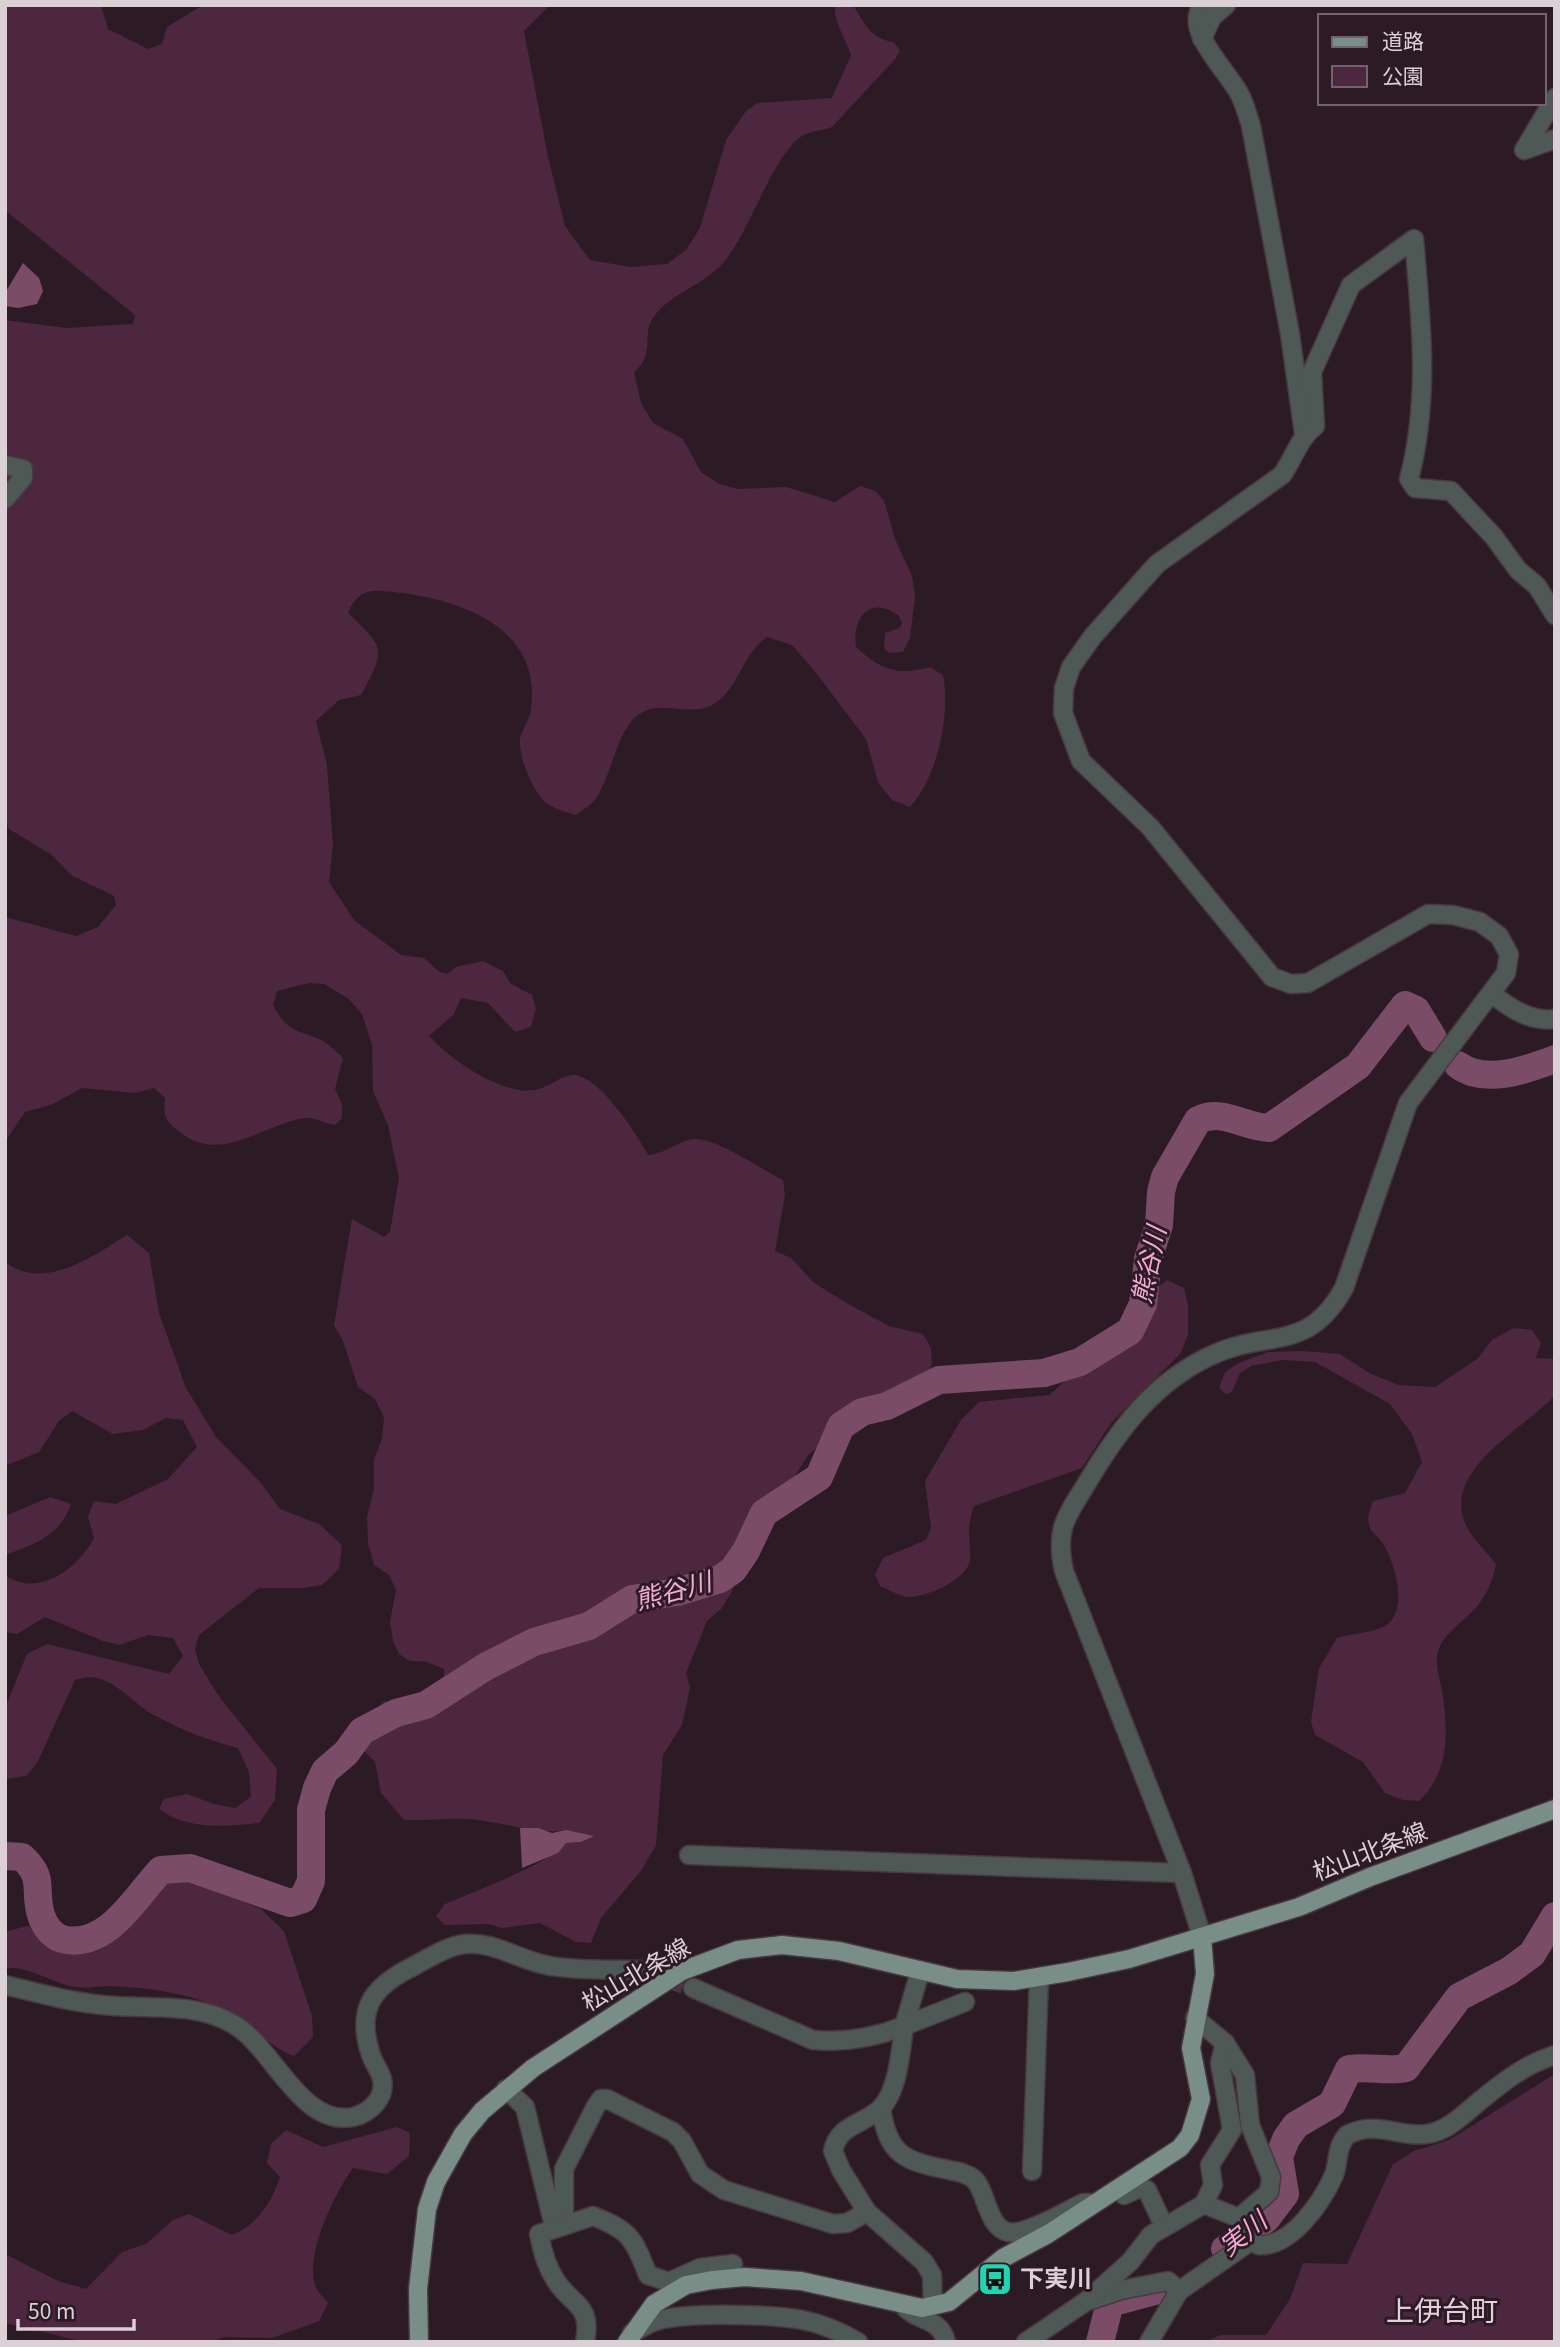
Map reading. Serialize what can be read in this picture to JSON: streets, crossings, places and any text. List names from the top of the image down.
{
  "streets": {
    "main road": ["松山北条線"]
  },
  "districts": ["上伊台町"],
  "water": ["熊谷川", "実川"],
  "places": {
    "bus stop": ["下実川"]
  },
  "legend": ["道路", "公園"],
  "scale_bar": "50 m"
}
